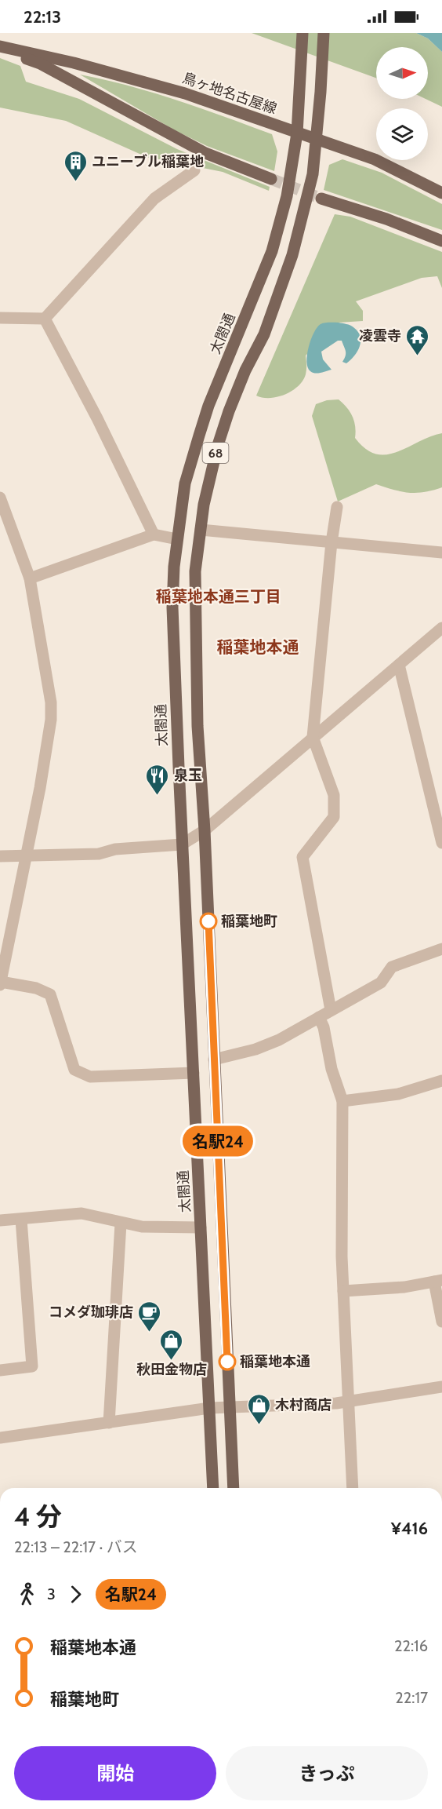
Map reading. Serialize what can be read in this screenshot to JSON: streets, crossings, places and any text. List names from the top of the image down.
{
  "streets": {
    "main road": ["鳥ヶ地名古屋線", "太閤通", "68"]
  },
  "crossings": [
    ["鳥ヶ地名古屋線", "太閤通"],
    ["鳥ヶ地名古屋線", "68"]
  ],
  "districts": ["稲葉地本通三丁目", "稲葉地本通"],
  "places": {
    "building": ["ユニーブル稲葉地"],
    "temple": ["凌雲寺"],
    "restaurant": ["泉玉"],
    "other": ["稲葉地町", "稲葉地本通"],
    "cafe": ["コメダ珈琲店"],
    "shop": ["秋田金物店", "木村商店"]
  },
  "lines": ["bus line 名駅24"],
  "north": "right",
  "page": {
    "status": "22:13",
    "on_map": "名駅24",
    "heading": ["4 分", "22:13 – 22:17 · バス", "¥416"],
    "legs": ["3", "名駅24"],
    "list": [
      {
        "name": "稲葉地本通",
        "value": "22:16"
      },
      {
        "name": "稲葉地町",
        "value": "22:17"
      }
    ],
    "buttons": ["開始", "きっぷ"]
  }
}
